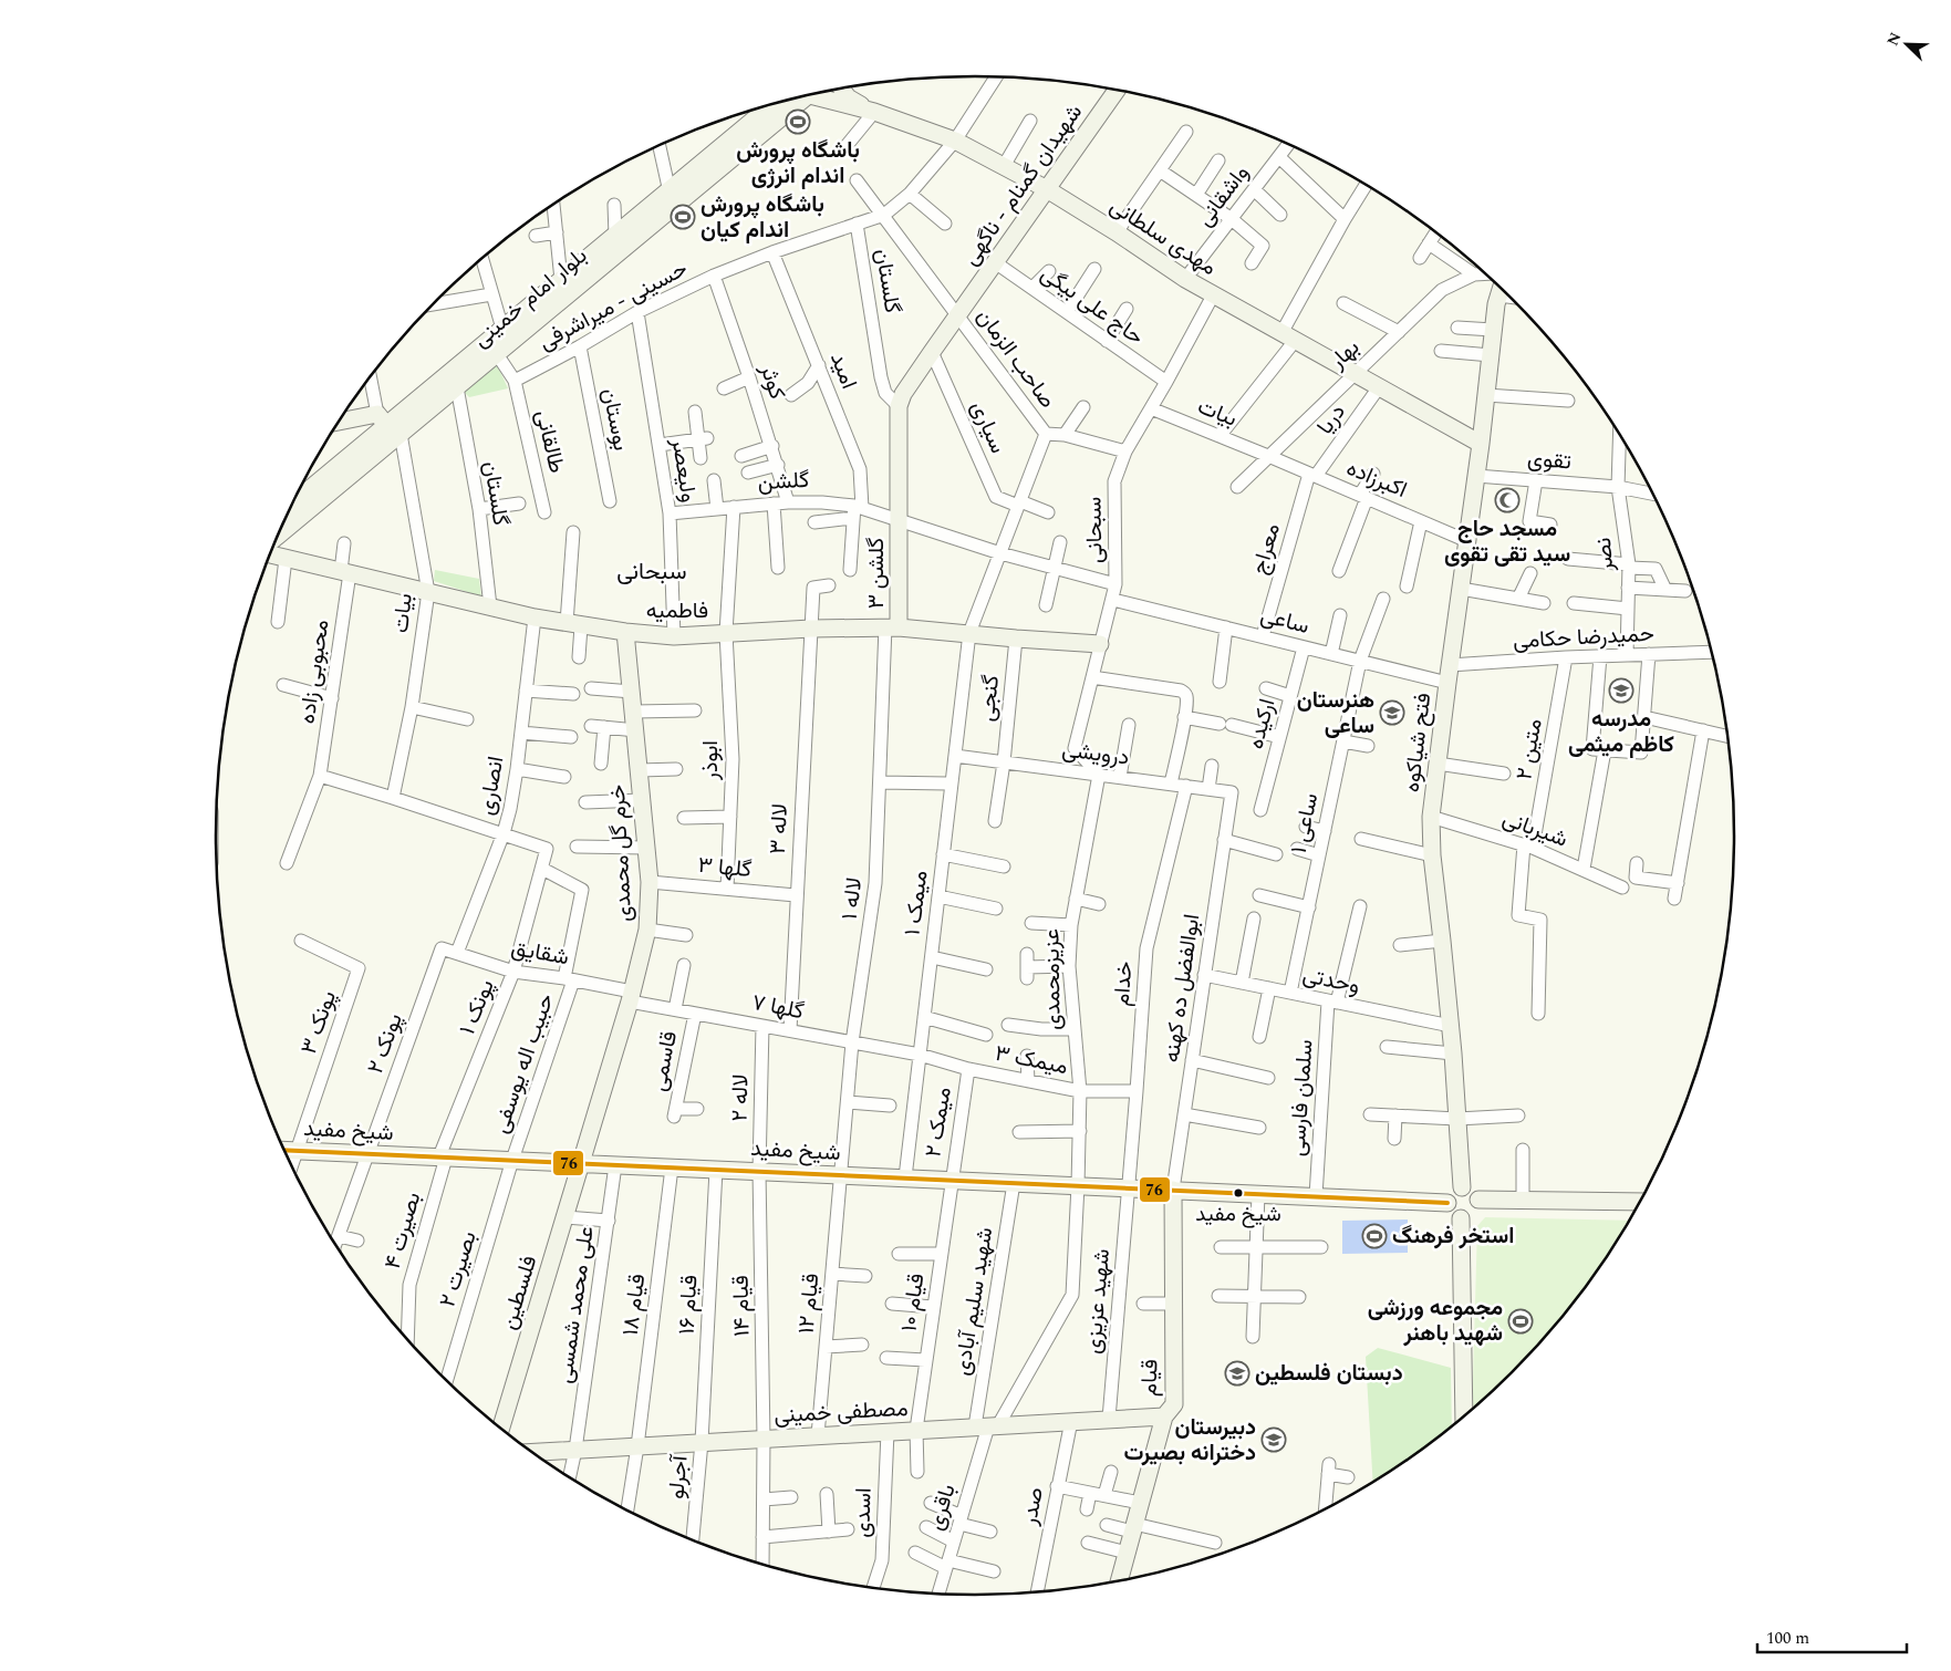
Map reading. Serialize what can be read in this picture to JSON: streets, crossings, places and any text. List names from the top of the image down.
{
  "streets": {
    "street": [
      "شهیدان گمنام - ناگهی",
      "واشقانی",
      "مهدی سلطانی",
      "گلستان",
      "بلوار امام خمینی",
      "حسینی - میراشرفی",
      "حاج علی بیگی",
      "بهار",
      "صاحب الزمان",
      "امید",
      "کوثر",
      "بیات",
      "بوستان",
      "دریا",
      "سیاری",
      "طالقانی",
      "تقوی",
      "ولیعصر",
      "اکبرزاده",
      "گلشن",
      "سبحانی",
      "معراج",
      "نصر",
      "گلشن ۳",
      "فاطمیه",
      "ساعی",
      "حمیدرضا حکامی",
      "محبوبی زاده",
      "گنجی",
      "ارکیده",
      "فتح شیاکوه",
      "متین ۲",
      "درویشی",
      "ابوذر",
      "انصاری",
      "ساعی ۱",
      "لاله ۳",
      "شیربانی",
      "خرم گل محمدی",
      "گلها ۳",
      "لاله ۱",
      "میمک ۱",
      "شقایق",
      "عزیزمحمدی",
      "وحدتی",
      "خدام",
      "ابوالفضل ده کهنه",
      "پونک ۱",
      "گلها ۷",
      "پونک ۳",
      "پونک ۲",
      "میمک ۳",
      "قاسمی",
      "حبیب اله یوسفی",
      "لاله ۲",
      "سلمان فارسی",
      "میمک ۲",
      "شیخ مفید",
      "بصیرت ۴",
      "بصیرت ۲",
      "فلسطین",
      "شهید سلیم آبادی",
      "شهید عزیزی",
      "قیام ۱۰",
      "قیام ۱۲",
      "علی محمد شمسی",
      "قیام ۱۸",
      "قیام ۱۶",
      "قیام ۱۴",
      "قیام",
      "مصطفی خمینی",
      "آجرلو",
      "صدر",
      "باقری",
      "اسدی"
    ]
  },
  "crossings": [
    ["شهیدان گمنام - ناگهی", "مهدی سلطانی"],
    ["شهیدان گمنام - ناگهی", "حاج علی بیگی"],
    ["شهیدان گمنام - ناگهی", "صاحب الزمان"],
    ["واشقانی", "مهدی سلطانی"],
    ["مهدی سلطانی", "حسینی - میراشرفی"],
    ["مهدی سلطانی", "بهار"],
    ["مهدی سلطانی", "دریا"],
    ["مهدی سلطانی", "سبحانی"],
    ["مهدی سلطانی", "فتح شیاکوه"],
    ["گلستان", "بلوار امام خمینی"],
    ["گلستان", "حسینی - میراشرفی"],
    ["گلستان", "فاطمیه"],
    ["بلوار امام خمینی", "بیات"],
    ["حسینی - میراشرفی", "صاحب الزمان"],
    ["حسینی - میراشرفی", "امید"],
    ["حسینی - میراشرفی", "کوثر"],
    ["حسینی - میراشرفی", "بوستان"],
    ["حسینی - میراشرفی", "طالقانی"],
    ["حسینی - میراشرفی", "ولیعصر"],
    ["حاج علی بیگی", "سبحانی"],
    ["بهار", "بیات"],
    ["بهار", "اکبرزاده"],
    ["صاحب الزمان", "سیاری"],
    ["صاحب الزمان", "گلشن"],
    ["صاحب الزمان", "فاطمیه"],
    ["صاحب الزمان", "میمک ۱"],
    ["امید", "گلشن"],
    ["کوثر", "گلشن"],
    ["بیات", "اکبرزاده"],
    ["بیات", "سبحانی"],
    ["بیات", "فاطمیه"],
    ["دریا", "اکبرزاده"],
    ["دریا", "معراج"],
    ["تقوی", "نصر"],
    ["تقوی", "فتح شیاکوه"],
    ["ولیعصر", "گلشن"],
    ["ولیعصر", "فاطمیه"],
    ["اکبرزاده", "معراج"],
    ["اکبرزاده", "فتح شیاکوه"],
    ["گلشن", "سبحانی"],
    ["گلشن", "گلشن ۳"],
    ["گلشن", "ابوذر"],
    ["سبحانی", "فاطمیه"],
    ["سبحانی", "ساعی"],
    ["سبحانی", "درویشی"],
    ["سبحانی", "عزیزمحمدی"],
    ["معراج", "ساعی"],
    ["نصر", "حمیدرضا حکامی"],
    ["گلشن ۳", "فاطمیه"],
    ["گلشن ۳", "لاله ۱"],
    ["فاطمیه", "محبوبی زاده"],
    ["فاطمیه", "گنجی"],
    ["فاطمیه", "ابوذر"],
    ["فاطمیه", "انصاری"],
    ["فاطمیه", "لاله ۳"],
    ["فاطمیه", "خرم گل محمدی"],
    ["فاطمیه", "لاله ۱"],
    ["فاطمیه", "میمک ۱"],
    ["ساعی", "ارکیده"],
    ["ساعی", "فتح شیاکوه"],
    ["ساعی", "ساعی ۱"],
    ["حمیدرضا حکامی", "فتح شیاکوه"],
    ["حمیدرضا حکامی", "متین ۲"],
    ["گنجی", "درویشی"],
    ["فتح شیاکوه", "شیربانی"],
    ["فتح شیاکوه", "وحدتی"],
    ["فتح شیاکوه", "شیخ مفید"],
    ["متین ۲", "شیربانی"],
    ["درویشی", "میمک ۱"],
    ["درویشی", "عزیزمحمدی"],
    ["درویشی", "خدام"],
    ["درویشی", "ابوالفضل ده کهنه"],
    ["ابوذر", "گلها ۳"],
    ["انصاری", "شقایق"],
    ["ساعی ۱", "وحدتی"],
    ["لاله ۳", "گلها ۳"],
    ["لاله ۳", "گلها ۷"],
    ["خرم گل محمدی", "گلها ۳"],
    ["خرم گل محمدی", "شقایق"],
    ["خرم گل محمدی", "گلها ۷"],
    ["خرم گل محمدی", "شیخ مفید"],
    ["خرم گل محمدی", "فلسطین"],
    ["لاله ۱", "گلها ۷"],
    ["لاله ۱", "شیخ مفید"],
    ["لاله ۱", "قیام ۱۲"],
    ["میمک ۱", "گلها ۷"],
    ["میمک ۱", "میمک ۳"],
    ["میمک ۱", "شیخ مفید"],
    ["شقایق", "پونک ۱"],
    ["شقایق", "گلها ۷"],
    ["شقایق", "پونک ۲"],
    ["شقایق", "حبیب اله یوسفی"],
    ["عزیزمحمدی", "میمک ۳"],
    ["عزیزمحمدی", "شیخ مفید"],
    ["عزیزمحمدی", "شهید سلیم آبادی"],
    ["عزیزمحمدی", "مصطفی خمینی"],
    ["عزیزمحمدی", "باقری"],
    ["وحدتی", "ابوالفضل ده کهنه"],
    ["وحدتی", "سلمان فارسی"],
    ["خدام", "میمک ۳"],
    ["خدام", "شیخ مفید"],
    ["خدام", "شهید عزیزی"],
    ["ابوالفضل ده کهنه", "شیخ مفید"],
    ["ابوالفضل ده کهنه", "قیام"],
    ["پونک ۱", "حبیب اله یوسفی"],
    ["پونک ۱", "شیخ مفید"],
    ["پونک ۱", "بصیرت ۴"],
    ["گلها ۷", "میمک ۳"],
    ["گلها ۷", "قاسمی"],
    ["گلها ۷", "لاله ۲"],
    ["پونک ۳", "شیخ مفید"],
    ["پونک ۲", "شیخ مفید"],
    ["میمک ۳", "میمک ۲"],
    ["حبیب اله یوسفی", "شیخ مفید"],
    ["حبیب اله یوسفی", "بصیرت ۲"],
    ["لاله ۲", "شیخ مفید"],
    ["لاله ۲", "قیام ۱۴"],
    ["سلمان فارسی", "شیخ مفید"],
    ["میمک ۲", "شیخ مفید"],
    ["میمک ۲", "قیام ۱۰"],
    ["شیخ مفید", "بصیرت ۴"],
    ["شیخ مفید", "بصیرت ۲"],
    ["شیخ مفید", "فلسطین"],
    ["شیخ مفید", "شهید سلیم آبادی"],
    ["شیخ مفید", "شهید عزیزی"],
    ["شیخ مفید", "قیام ۱۰"],
    ["شیخ مفید", "قیام ۱۲"],
    ["شیخ مفید", "علی محمد شمسی"],
    ["شیخ مفید", "قیام ۱۸"],
    ["شیخ مفید", "قیام ۱۶"],
    ["شیخ مفید", "قیام ۱۴"],
    ["شیخ مفید", "قیام"],
    ["شهید سلیم آبادی", "مصطفی خمینی"],
    ["شهید سلیم آبادی", "باقری"],
    ["شهید عزیزی", "مصطفی خمینی"],
    ["قیام ۱۰", "مصطفی خمینی"],
    ["قیام ۱۲", "مصطفی خمینی"],
    ["علی محمد شمسی", "مصطفی خمینی"],
    ["قیام ۱۸", "مصطفی خمینی"],
    ["قیام ۱۶", "مصطفی خمینی"],
    ["قیام ۱۶", "آجرلو"],
    ["قیام ۱۴", "مصطفی خمینی"],
    ["قیام", "مصطفی خمینی"],
    ["مصطفی خمینی", "آجرلو"],
    ["مصطفی خمینی", "صدر"],
    ["مصطفی خمینی", "باقری"],
    ["مصطفی خمینی", "اسدی"]
  ],
  "districts": ["سبحانی"],
  "places": {
    "sports": [
      "باشگاه پرورش اندام انرژی",
      "باشگاه پرورش اندام کیان",
      "استخر فرهنگ",
      "مجموعه ورزشی شهید باهنر"
    ],
    "mosque": ["مسجد حاج سید تقی تقوی"],
    "school or university": [
      "مدرسه كاظم ميثمى",
      "هنرستان ساعی",
      "دبستان فلسطین",
      "دبیرستان دخترانه بصیرت"
    ],
    "other": ["شیخ مفید"]
  },
  "lines": ["transit line 76"],
  "scale_bar": "100 m",
  "north": "top left"
}
